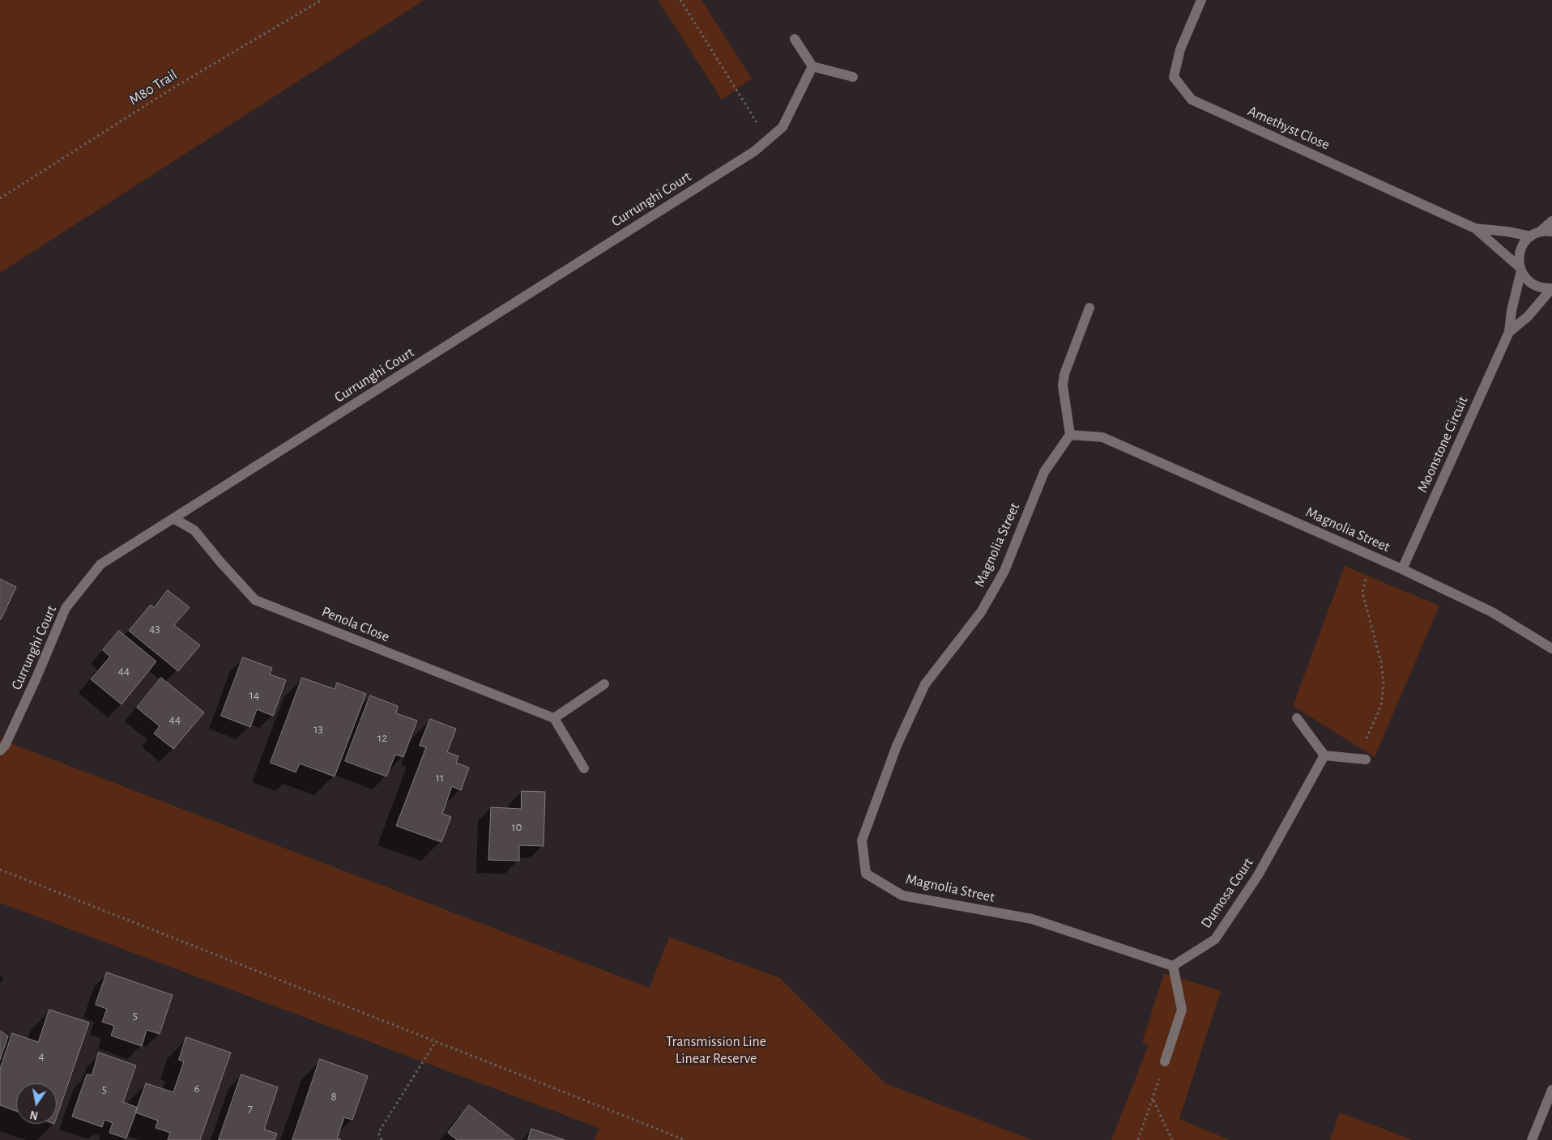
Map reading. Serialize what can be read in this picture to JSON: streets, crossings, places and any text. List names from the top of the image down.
{
  "streets": {
    "street": [
      "Amethyst Close",
      "Currunghi Court",
      "Moonstone Circuit",
      "Magnolia Street",
      "Penola Close",
      "Dumosa Court"
    ],
    "path": ["M80 Trail"]
  },
  "crossings": [
    ["Amethyst Close", "Moonstone Circuit"],
    ["Currunghi Court", "Penola Close"],
    ["Moonstone Circuit", "Magnolia Street"],
    ["Magnolia Street", "Dumosa Court"]
  ],
  "parks": ["Transmission Line Linear Reserve"],
  "house_numbers": [
    "43",
    "44",
    "14",
    "44",
    "13",
    "12",
    "11",
    "10",
    "5",
    "4",
    "6",
    "5",
    "8",
    "7"
  ],
  "north": "bottom"
}
